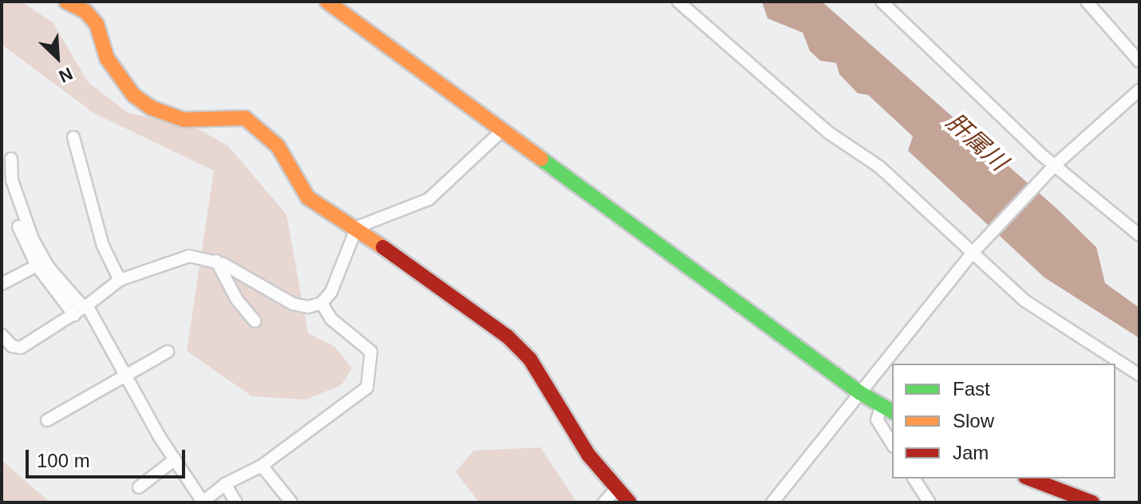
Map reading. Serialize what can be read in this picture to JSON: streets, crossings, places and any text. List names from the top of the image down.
{
  "water": ["肝属川"],
  "legend": ["Fast", "Slow", "Jam"],
  "scale_bar": "100 m",
  "north": "bottom right"
}
